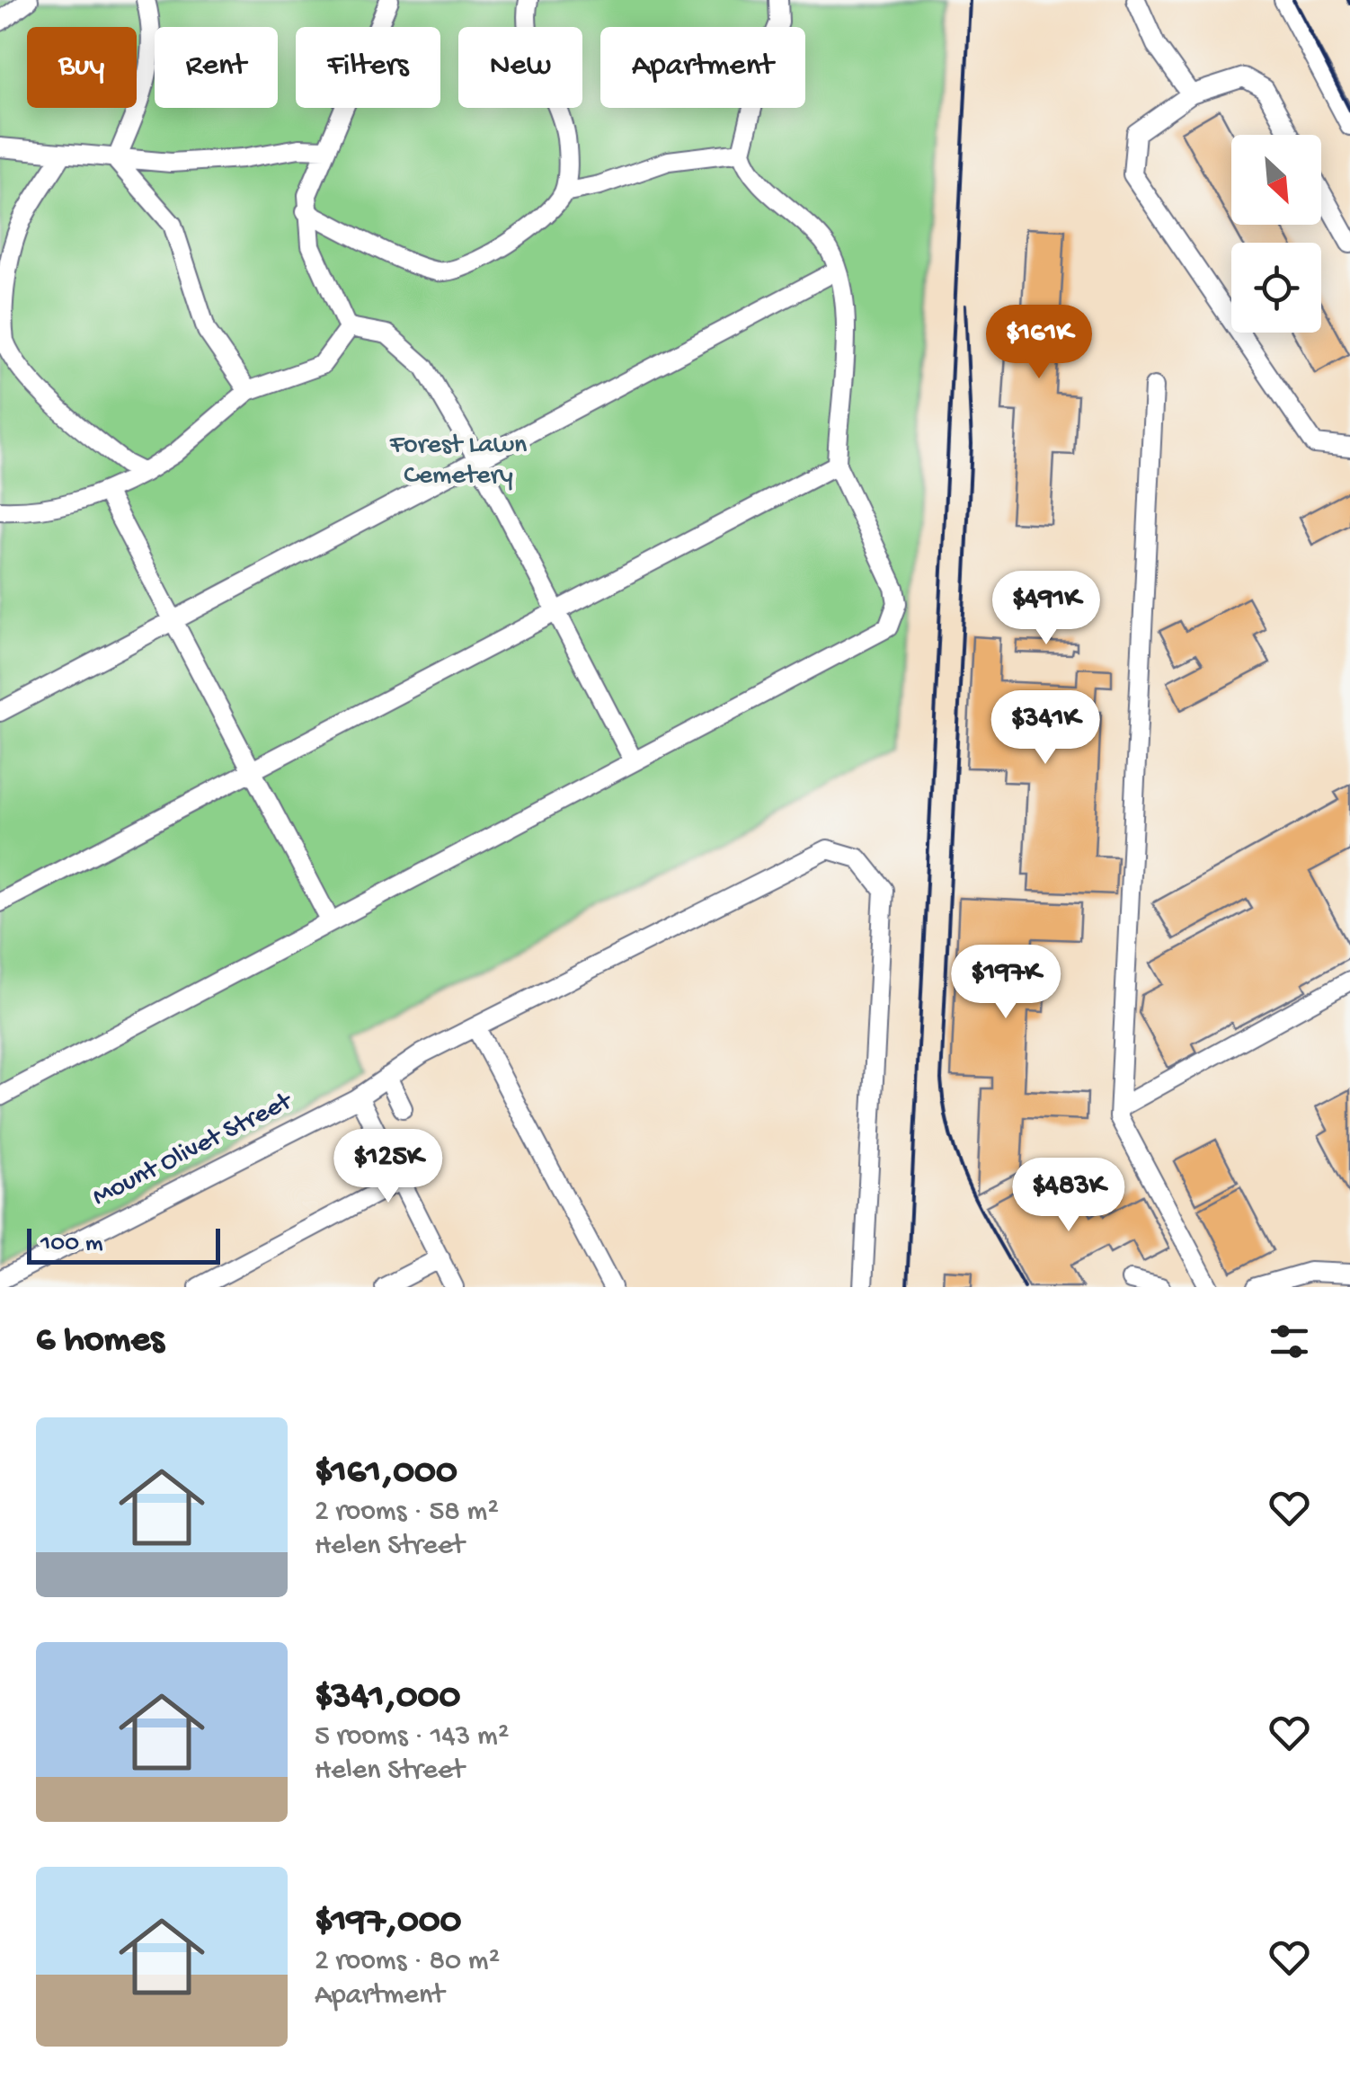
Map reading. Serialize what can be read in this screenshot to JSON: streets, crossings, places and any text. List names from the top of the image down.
{
  "streets": {
    "street": ["Mount Olivet Street"]
  },
  "parks": ["Forest Lawn Cemetery"],
  "scale_bar": "100 m",
  "north": "bottom right",
  "page": {
    "chip": [
      "Buy",
      "Rent",
      "Filters",
      "New",
      "Apartment"
    ],
    "price": [
      "$161K",
      "$491K",
      "$341K",
      "$197K",
      "$125K",
      "$483K"
    ],
    "scale": "100 m",
    "heading": "6 homes",
    "list": [
      {
        "name": "$161,000",
        "note": "2 rooms · 58 m² · Helen Street"
      },
      {
        "name": "$341,000",
        "note": "5 rooms · 143 m² · Helen Street"
      },
      {
        "name": "$197,000",
        "note": "2 rooms · 80 m² · Apartment"
      }
    ]
  }
}
